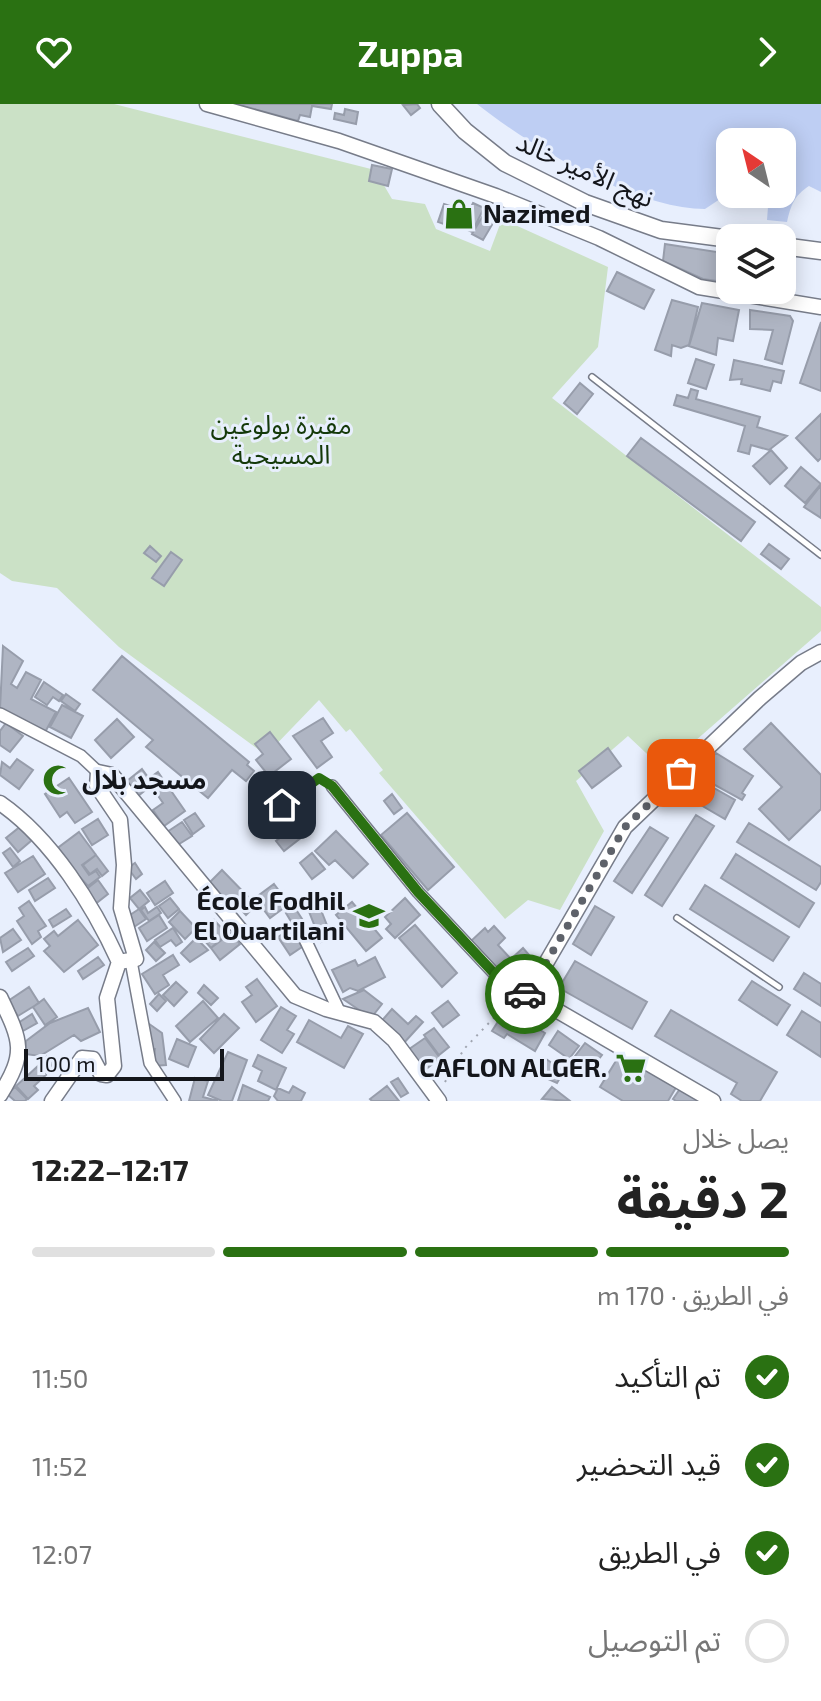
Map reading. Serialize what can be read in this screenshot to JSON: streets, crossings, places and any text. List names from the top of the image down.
{
  "streets": {
    "main road": ["نهج الأمير خالد"]
  },
  "parks": ["مقبرة بولوغين المسيحية"],
  "places": {
    "shop": ["Nazimed"],
    "mosque": ["مسجد بلال"],
    "school or university": ["École Fodhil El Ouartilani"],
    "supermarket": ["CAFLON ALGER."]
  },
  "scale_bar": "100 m",
  "north": "top left",
  "page": {
    "header": "Zuppa",
    "scale": "100 m",
    "heading": ["2 دقيقة", "يصل خلال", "12:17–12:22"],
    "bar": "في الطريق · 170 m",
    "list": [
      ["تم التأكيد", "11:50"],
      ["قيد التحضير", "11:52"],
      ["في الطريق", "12:07"],
      "تم التوصيل"
    ]
  }
}
